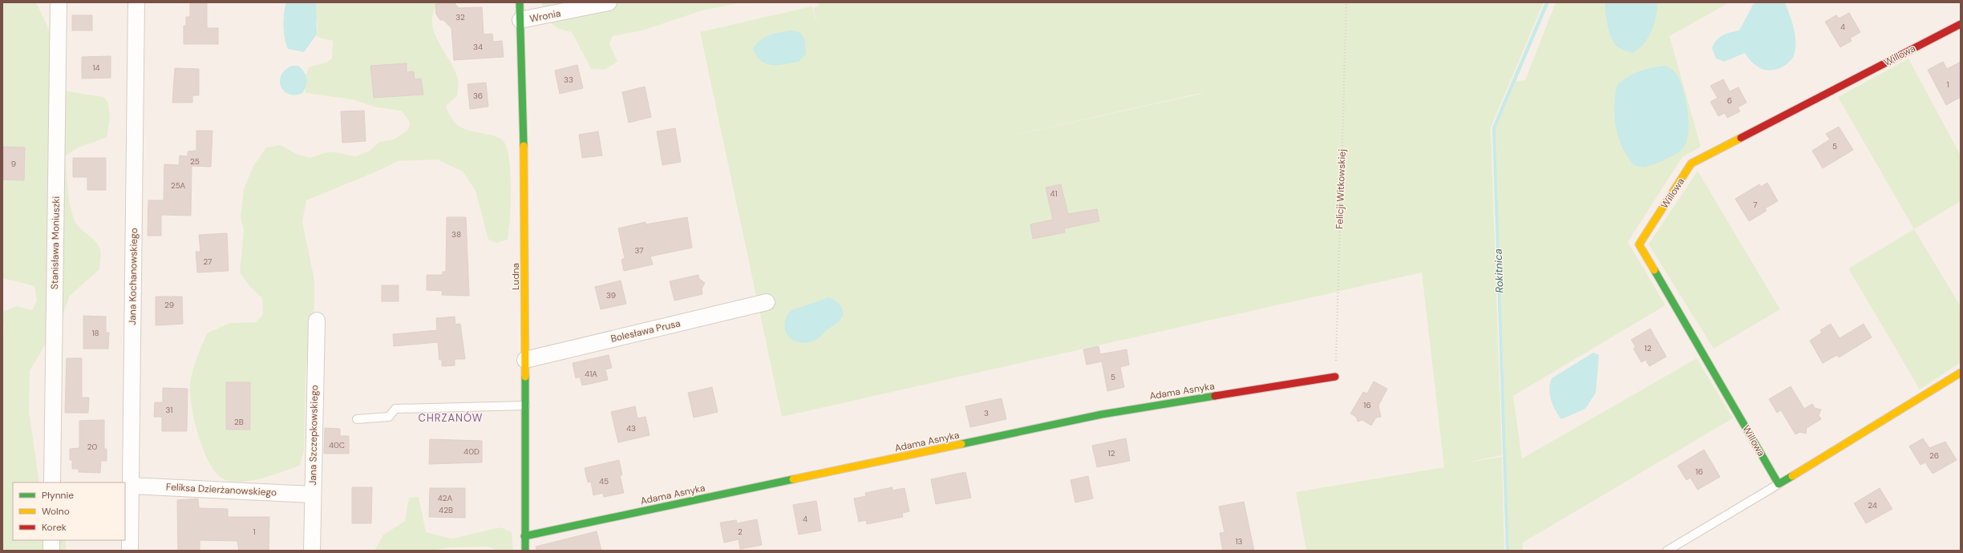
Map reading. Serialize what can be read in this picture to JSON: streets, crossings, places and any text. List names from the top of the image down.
{
  "streets": {
    "street": [
      "Wronia",
      "Willowa",
      "Stanisława Moniuszki",
      "Jana Kochanowskiego",
      "Ludna",
      "Bolesława Prusa",
      "Adama Asnyka",
      "Jana Szczepkowskiego",
      "Feliksa Dzierżanowskiego"
    ],
    "path": ["Felicji Witkowskiej"]
  },
  "crossings": [
    ["Wronia", "Ludna"],
    ["Felicji Witkowskiej", "Adama Asnyka"],
    ["Jana Kochanowskiego", "Feliksa Dzierżanowskiego"],
    ["Ludna", "Bolesława Prusa"],
    ["Ludna", "Adama Asnyka"],
    ["Jana Szczepkowskiego", "Feliksa Dzierżanowskiego"]
  ],
  "districts": ["CHRZANÓW"],
  "water": ["Rokitnica"],
  "house_numbers": [
    "32",
    "4",
    "34",
    "14",
    "33",
    "1",
    "36",
    "6",
    "5",
    "25",
    "9",
    "25A",
    "41",
    "7",
    "38",
    "37",
    "27",
    "39",
    "29",
    "18",
    "12",
    "41A",
    "5",
    "16",
    "31",
    "3",
    "2B",
    "43",
    "40C",
    "20",
    "40D",
    "12",
    "26",
    "16",
    "45",
    "42A",
    "24",
    "42B",
    "4",
    "1",
    "2",
    "13"
  ],
  "legend": ["Płynnie", "Wolno", "Korek"]
}
